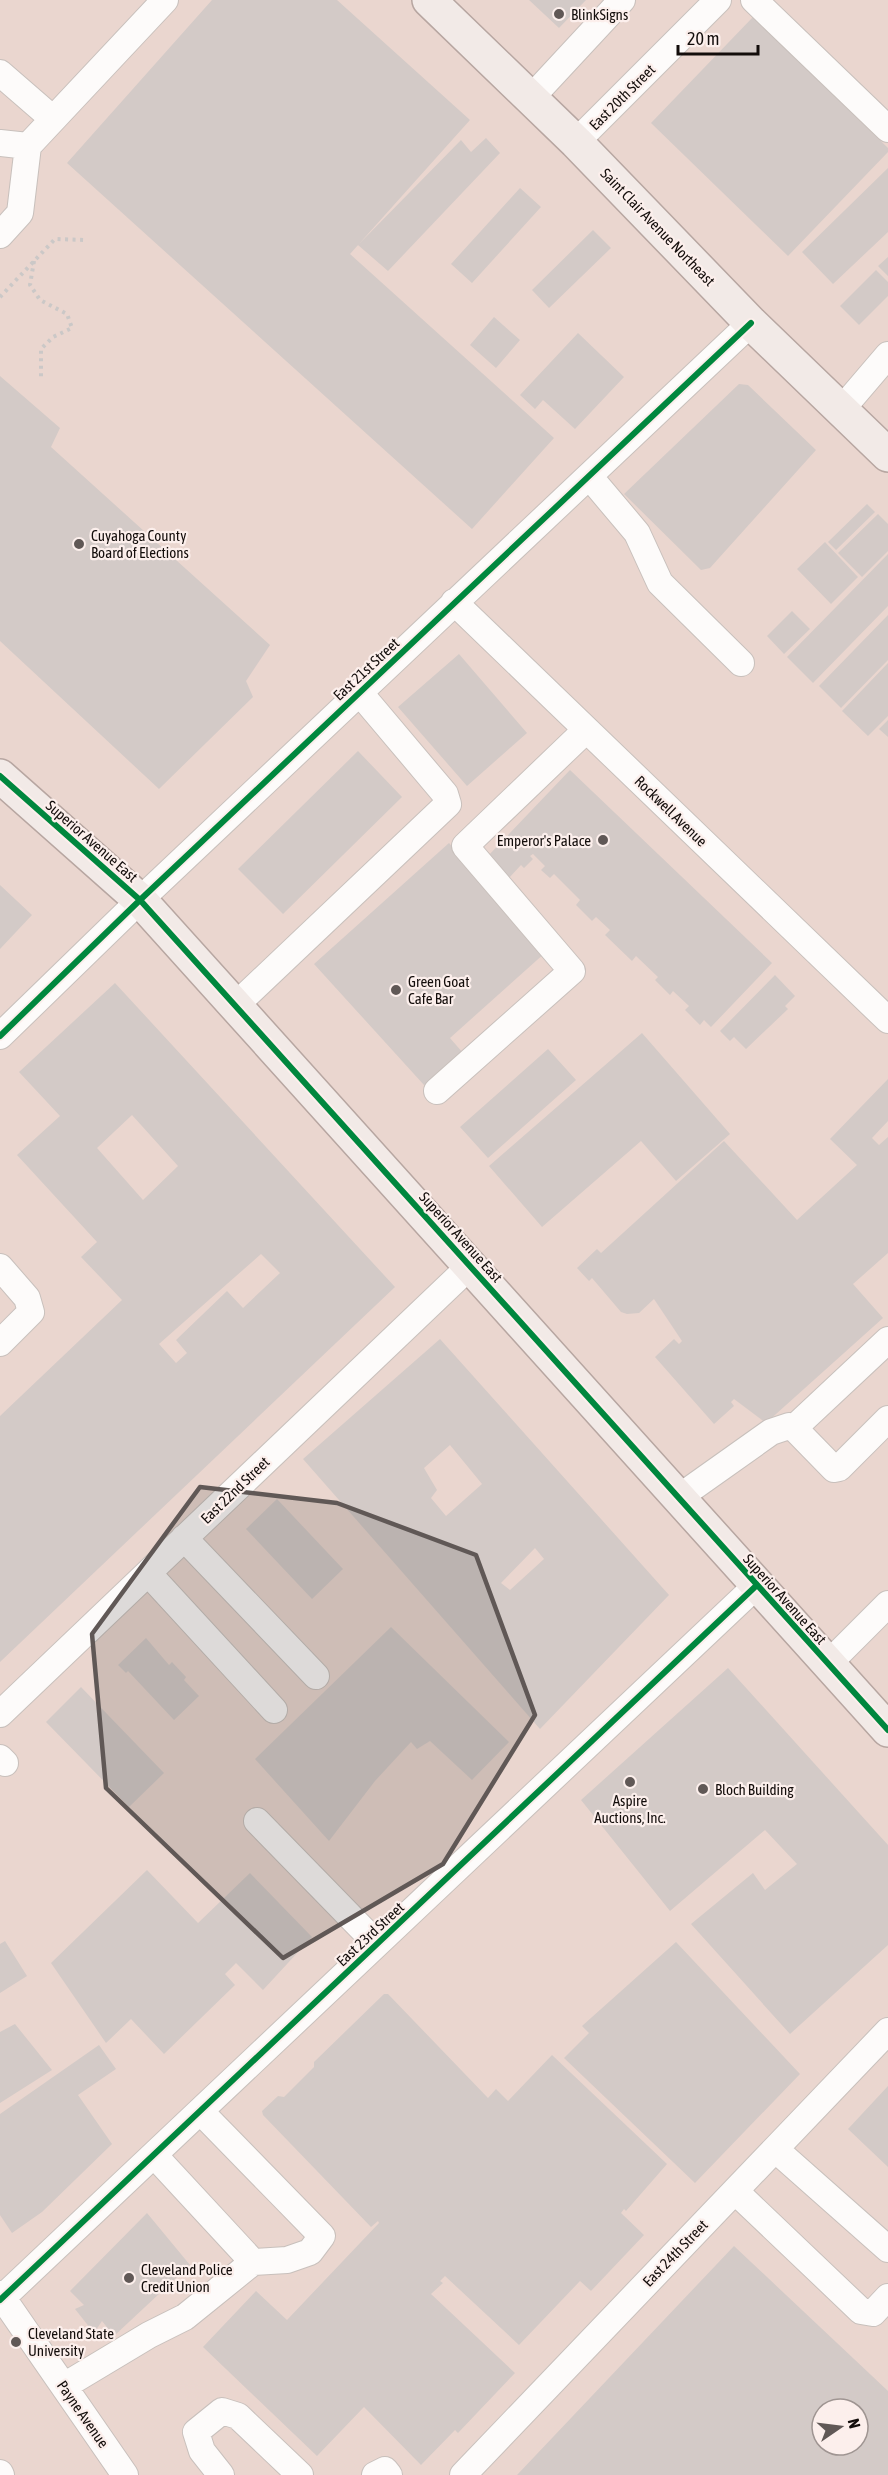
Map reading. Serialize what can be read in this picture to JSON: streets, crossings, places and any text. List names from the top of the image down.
{
  "streets": {
    "main road": ["Saint Clair Avenue Northeast", "Superior Avenue East"],
    "street": [
      "East 20th Street",
      "East 21st Street",
      "Rockwell Avenue",
      "East 22nd Street",
      "East 23rd Street",
      "East 24th Street",
      "Payne Avenue"
    ]
  },
  "crossings": [
    ["East 20th Street", "Saint Clair Avenue Northeast"],
    ["Saint Clair Avenue Northeast", "East 21st Street"],
    ["East 21st Street", "Rockwell Avenue"],
    ["East 21st Street", "Superior Avenue East"],
    ["Superior Avenue East", "East 22nd Street"],
    ["Superior Avenue East", "East 23rd Street"],
    ["East 23rd Street", "Payne Avenue"]
  ],
  "places": [
    "BlinkSigns",
    "Cuyahoga County Board of Elections",
    "Emperor's Palace",
    "Green Goat Cafe Bar",
    "Aspire Auctions, Inc.",
    "Bloch Building",
    "Cleveland Police Credit Union",
    "Cleveland State University"
  ],
  "scale_bar": "20 m",
  "north": "right"
}
